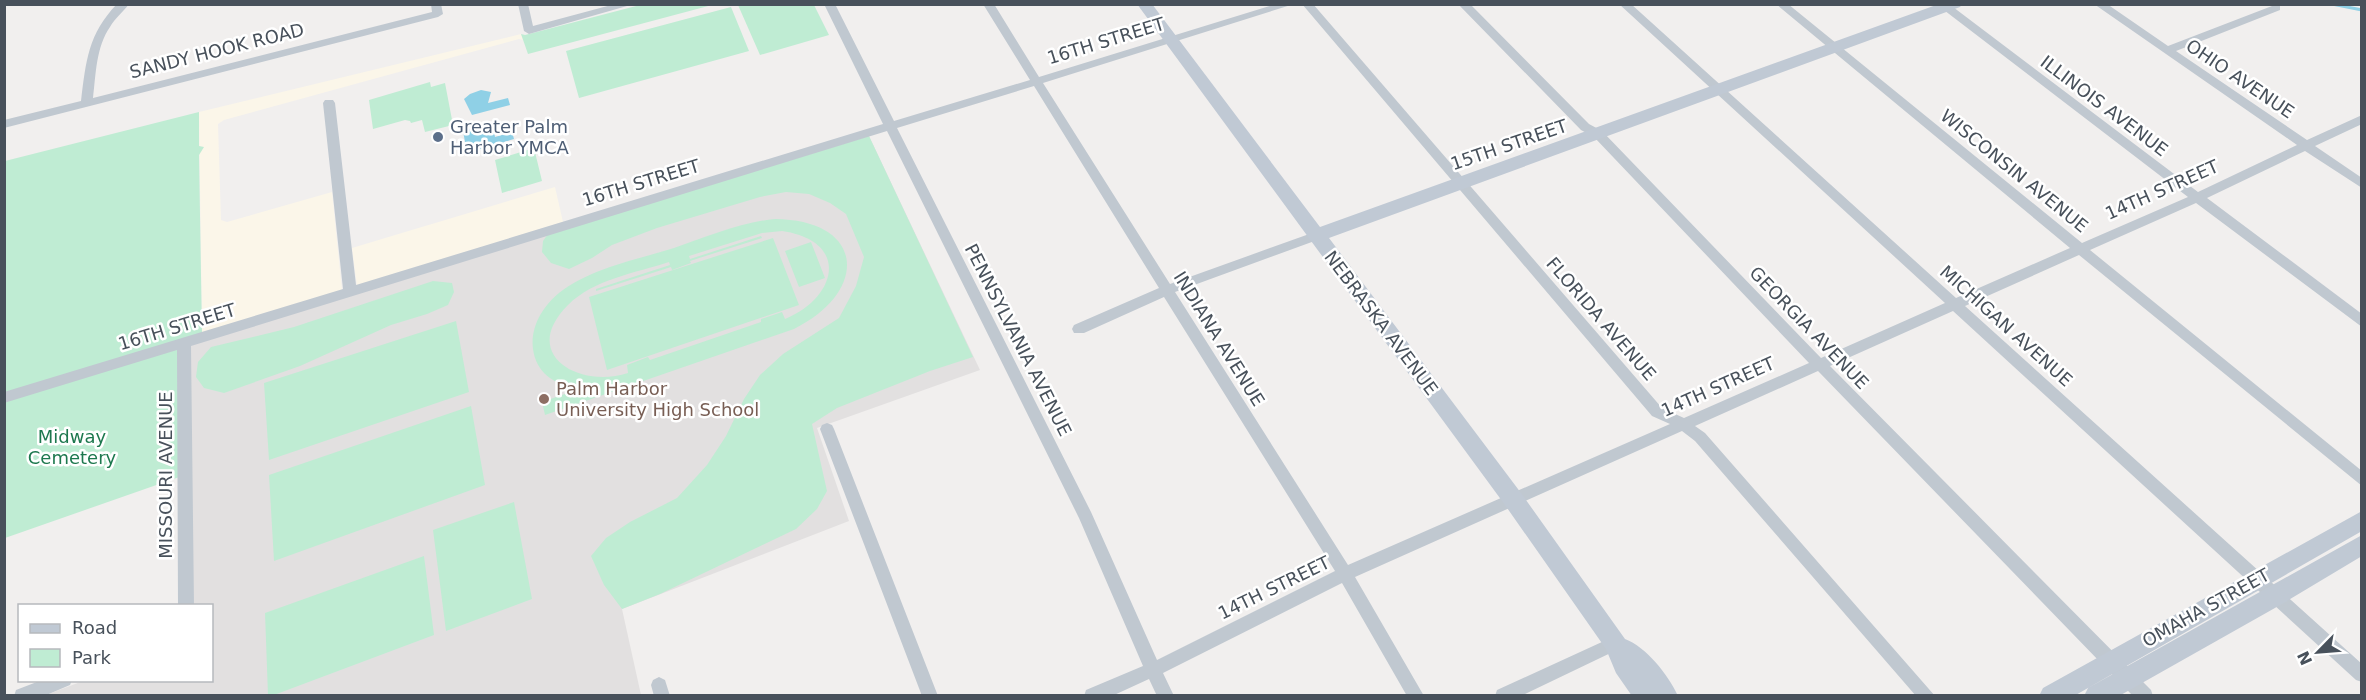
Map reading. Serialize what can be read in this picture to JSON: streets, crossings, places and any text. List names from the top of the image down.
{
  "streets": {
    "street": [
      "16TH STREET",
      "SANDY HOOK ROAD",
      "OHIO AVENUE",
      "ILLINOIS AVENUE",
      "15TH STREET",
      "WISCONSIN AVENUE",
      "14TH STREET",
      "FLORIDA AVENUE",
      "NEBRASKA AVENUE",
      "MICHIGAN AVENUE",
      "GEORGIA AVENUE",
      "INDIANA AVENUE",
      "PENNSYLVANIA AVENUE",
      "MISSOURI AVENUE",
      "OMAHA STREET"
    ]
  },
  "crossings": [
    ["16TH STREET", "NEBRASKA AVENUE"],
    ["16TH STREET", "INDIANA AVENUE"],
    ["16TH STREET", "PENNSYLVANIA AVENUE"],
    ["16TH STREET", "MISSOURI AVENUE"],
    ["OHIO AVENUE", "14TH STREET"],
    ["ILLINOIS AVENUE", "15TH STREET"],
    ["ILLINOIS AVENUE", "14TH STREET"],
    ["15TH STREET", "WISCONSIN AVENUE"],
    ["15TH STREET", "FLORIDA AVENUE"],
    ["15TH STREET", "NEBRASKA AVENUE"],
    ["15TH STREET", "MICHIGAN AVENUE"],
    ["15TH STREET", "GEORGIA AVENUE"],
    ["15TH STREET", "INDIANA AVENUE"],
    ["WISCONSIN AVENUE", "14TH STREET"],
    ["14TH STREET", "FLORIDA AVENUE"],
    ["14TH STREET", "NEBRASKA AVENUE"],
    ["14TH STREET", "MICHIGAN AVENUE"],
    ["14TH STREET", "GEORGIA AVENUE"],
    ["14TH STREET", "INDIANA AVENUE"],
    ["14TH STREET", "PENNSYLVANIA AVENUE"],
    ["MICHIGAN AVENUE", "OMAHA STREET"],
    ["GEORGIA AVENUE", "OMAHA STREET"]
  ],
  "parks": ["Midway Cemetery"],
  "places": ["Greater Palm Harbor YMCA", "Palm Harbor University High School"],
  "legend": ["Road", "Park"],
  "north": "bottom left"
}
